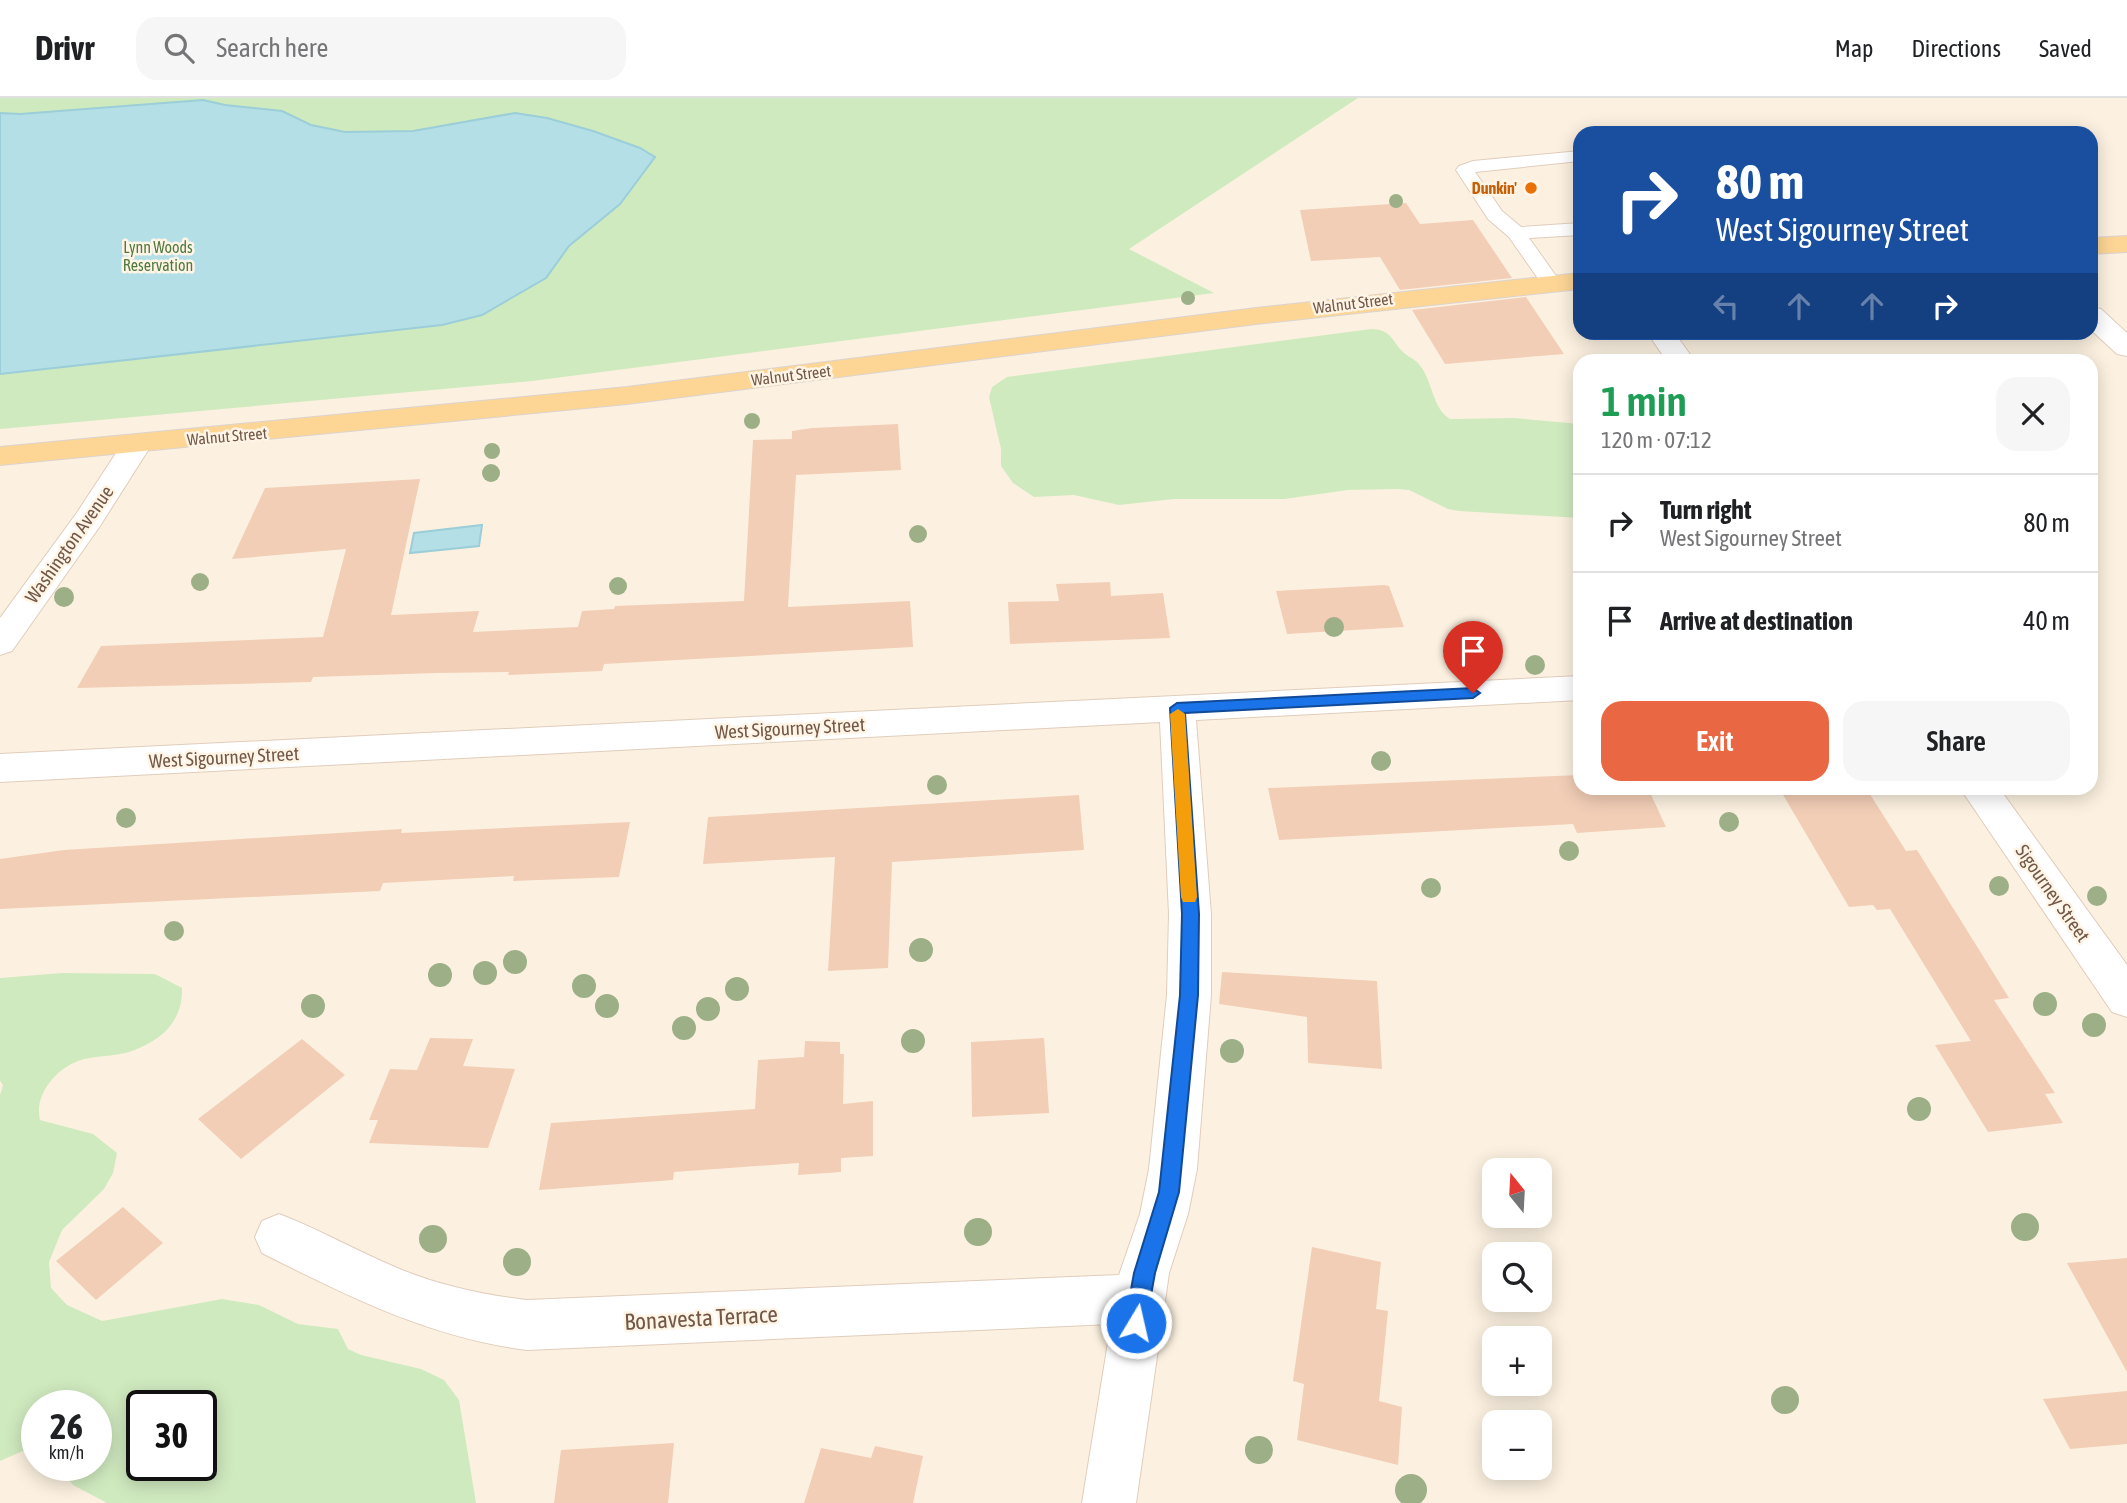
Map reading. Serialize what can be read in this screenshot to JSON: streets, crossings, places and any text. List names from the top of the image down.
{
  "streets": {
    "main road": ["Walnut Street"],
    "street": [
      "Washington Avenue",
      "West Sigourney Street",
      "Sigourney Street",
      "Bonavesta Terrace"
    ]
  },
  "crossings": [
    ["Walnut Street", "Washington Avenue"]
  ],
  "parks": ["Lynn Woods Reservation"],
  "places": ["Dunkin'"],
  "north": "top",
  "page": {
    "header": "Drivr",
    "search": "Search here",
    "nav": ["Map", "Directions", "Saved"],
    "turn": ["80 m", "West Sigourney Street"],
    "heading": ["1 min", "120 m · 07:12"],
    "list": [
      {
        "name": "Turn right",
        "note": "West Sigourney Street",
        "value": "80 m"
      },
      {
        "name": "Arrive at destination",
        "value": "40 m"
      }
    ],
    "buttons": ["Exit", "Share"],
    "map_buttons": ["+", "−"],
    "speed": "26 km/h",
    "limit": "30"
  }
}
